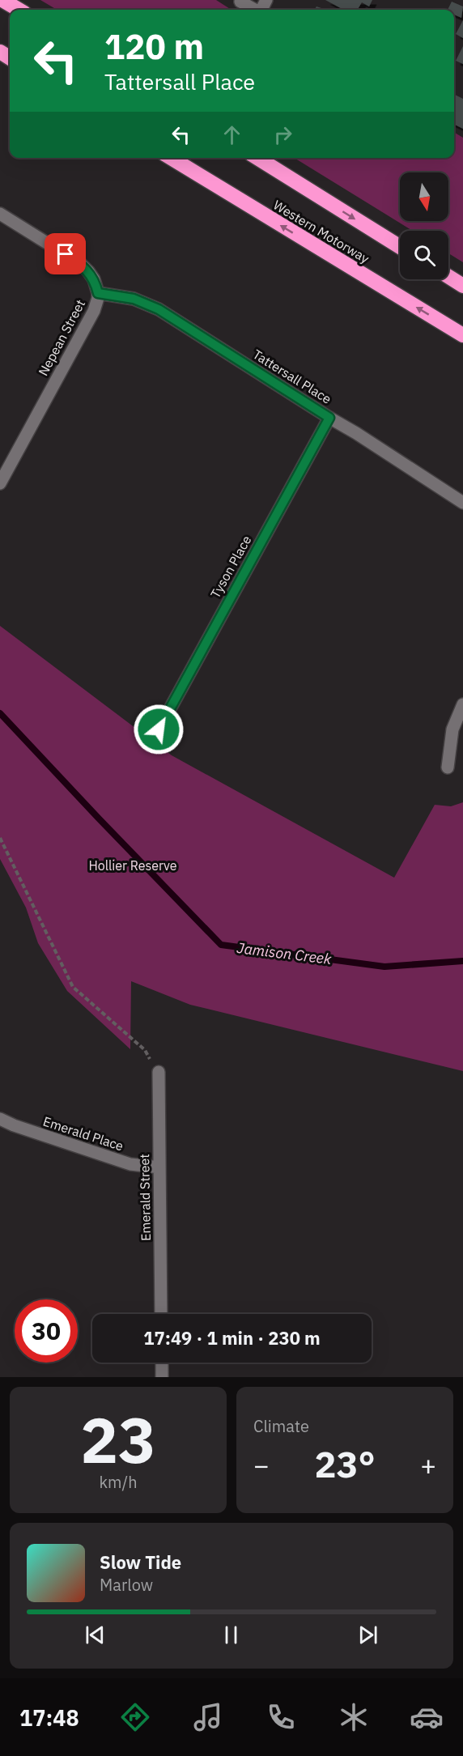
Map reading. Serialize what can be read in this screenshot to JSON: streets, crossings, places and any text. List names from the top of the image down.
{
  "streets": {
    "highway": ["Western Motorway"],
    "street": [
      "Nepean Street",
      "Tattersall Place",
      "Tyson Place",
      "Emerald Place",
      "Emerald Street"
    ]
  },
  "crossings": [
    ["Nepean Street", "Tattersall Place"],
    ["Tattersall Place", "Tyson Place"],
    ["Emerald Place", "Emerald Street"]
  ],
  "water": ["Jamison Creek"],
  "parks": ["Hollier Reserve"],
  "north": "bottom",
  "page": {
    "turn": ["120 m", "Tattersall Place"],
    "limit": "30",
    "trip": "17:49 · 1 min · 230 m",
    "tile": [
      ["23", "km/h"],
      "Climate"
    ],
    "heat": ["−", "23°", "+"],
    "song": ["Slow Tide", "Marlow"],
    "tabs": "17:48"
  }
}
